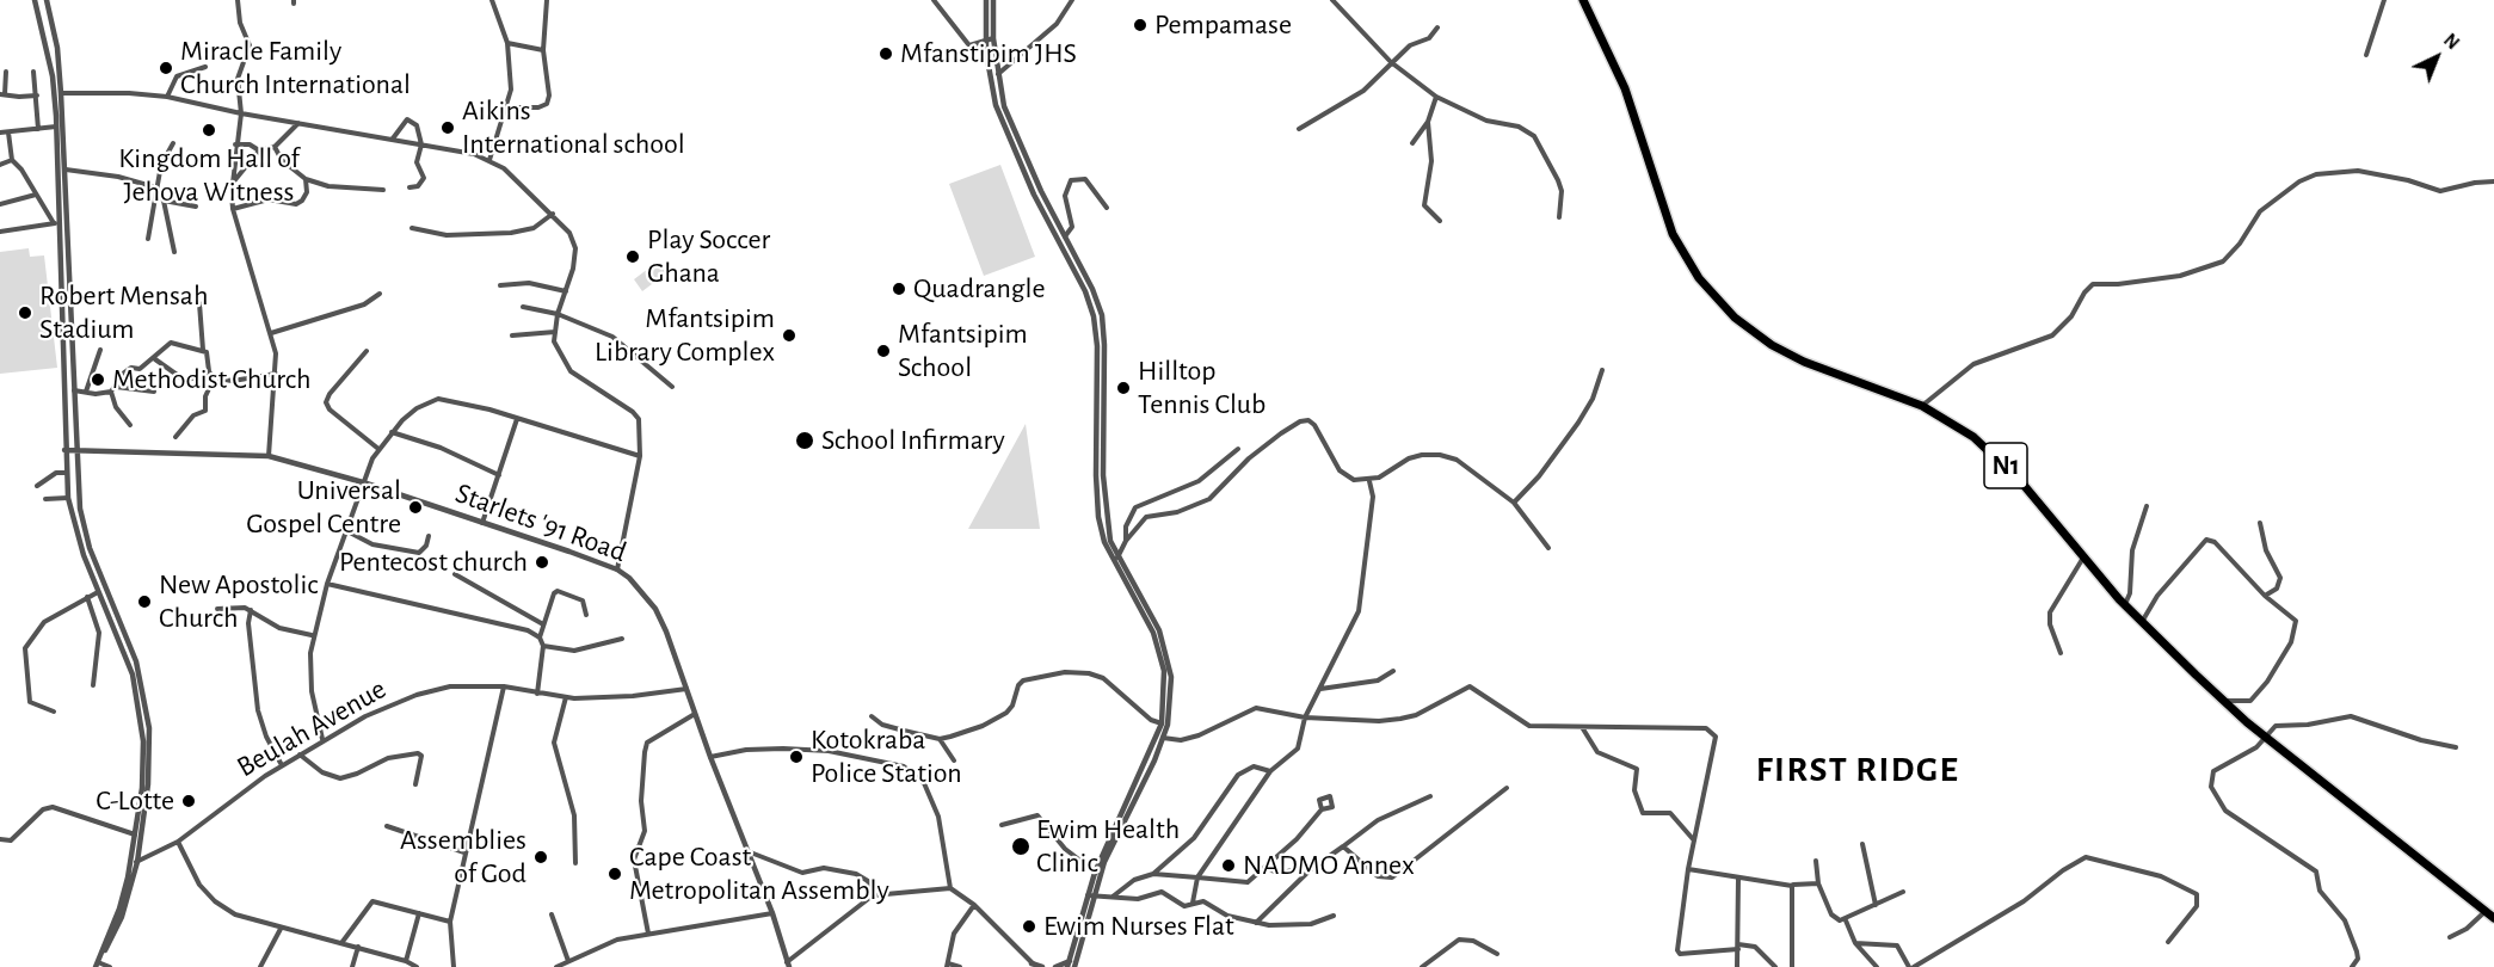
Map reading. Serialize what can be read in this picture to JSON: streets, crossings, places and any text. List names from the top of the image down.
{
  "streets": {
    "highway": ["N1"],
    "street": ["Starlets '91 Road", "Beulah Avenue"]
  },
  "crossings": [
    ["Starlets '91 Road", "Beulah Avenue"]
  ],
  "districts": ["FIRST RIDGE"],
  "places": [
    "Pempamase",
    "Mfanstipim JHS",
    "Miracle Family Church International",
    "Aikins International school",
    "Kingdom Hall of Jehova Witness",
    "Play Soccer Ghana",
    "Quadrangle",
    "Robert Mensah Stadium",
    "Mfantsipim Library Complex",
    "Mfantsipim School",
    "Methodist Church",
    "Hilltop Tennis Club",
    "School Infirmary",
    "Universal Gospel Centre",
    "Pentecost church",
    "New Apostolic Church",
    "Kotokraba Police Station",
    "C-Lotte",
    "Ewim Health Clinic",
    "Assemblies of God",
    "NADMO Annex",
    "Cape Coast Metropolitan Assembly",
    "Ewim Nurses Flat"
  ],
  "north": "top right"
}
